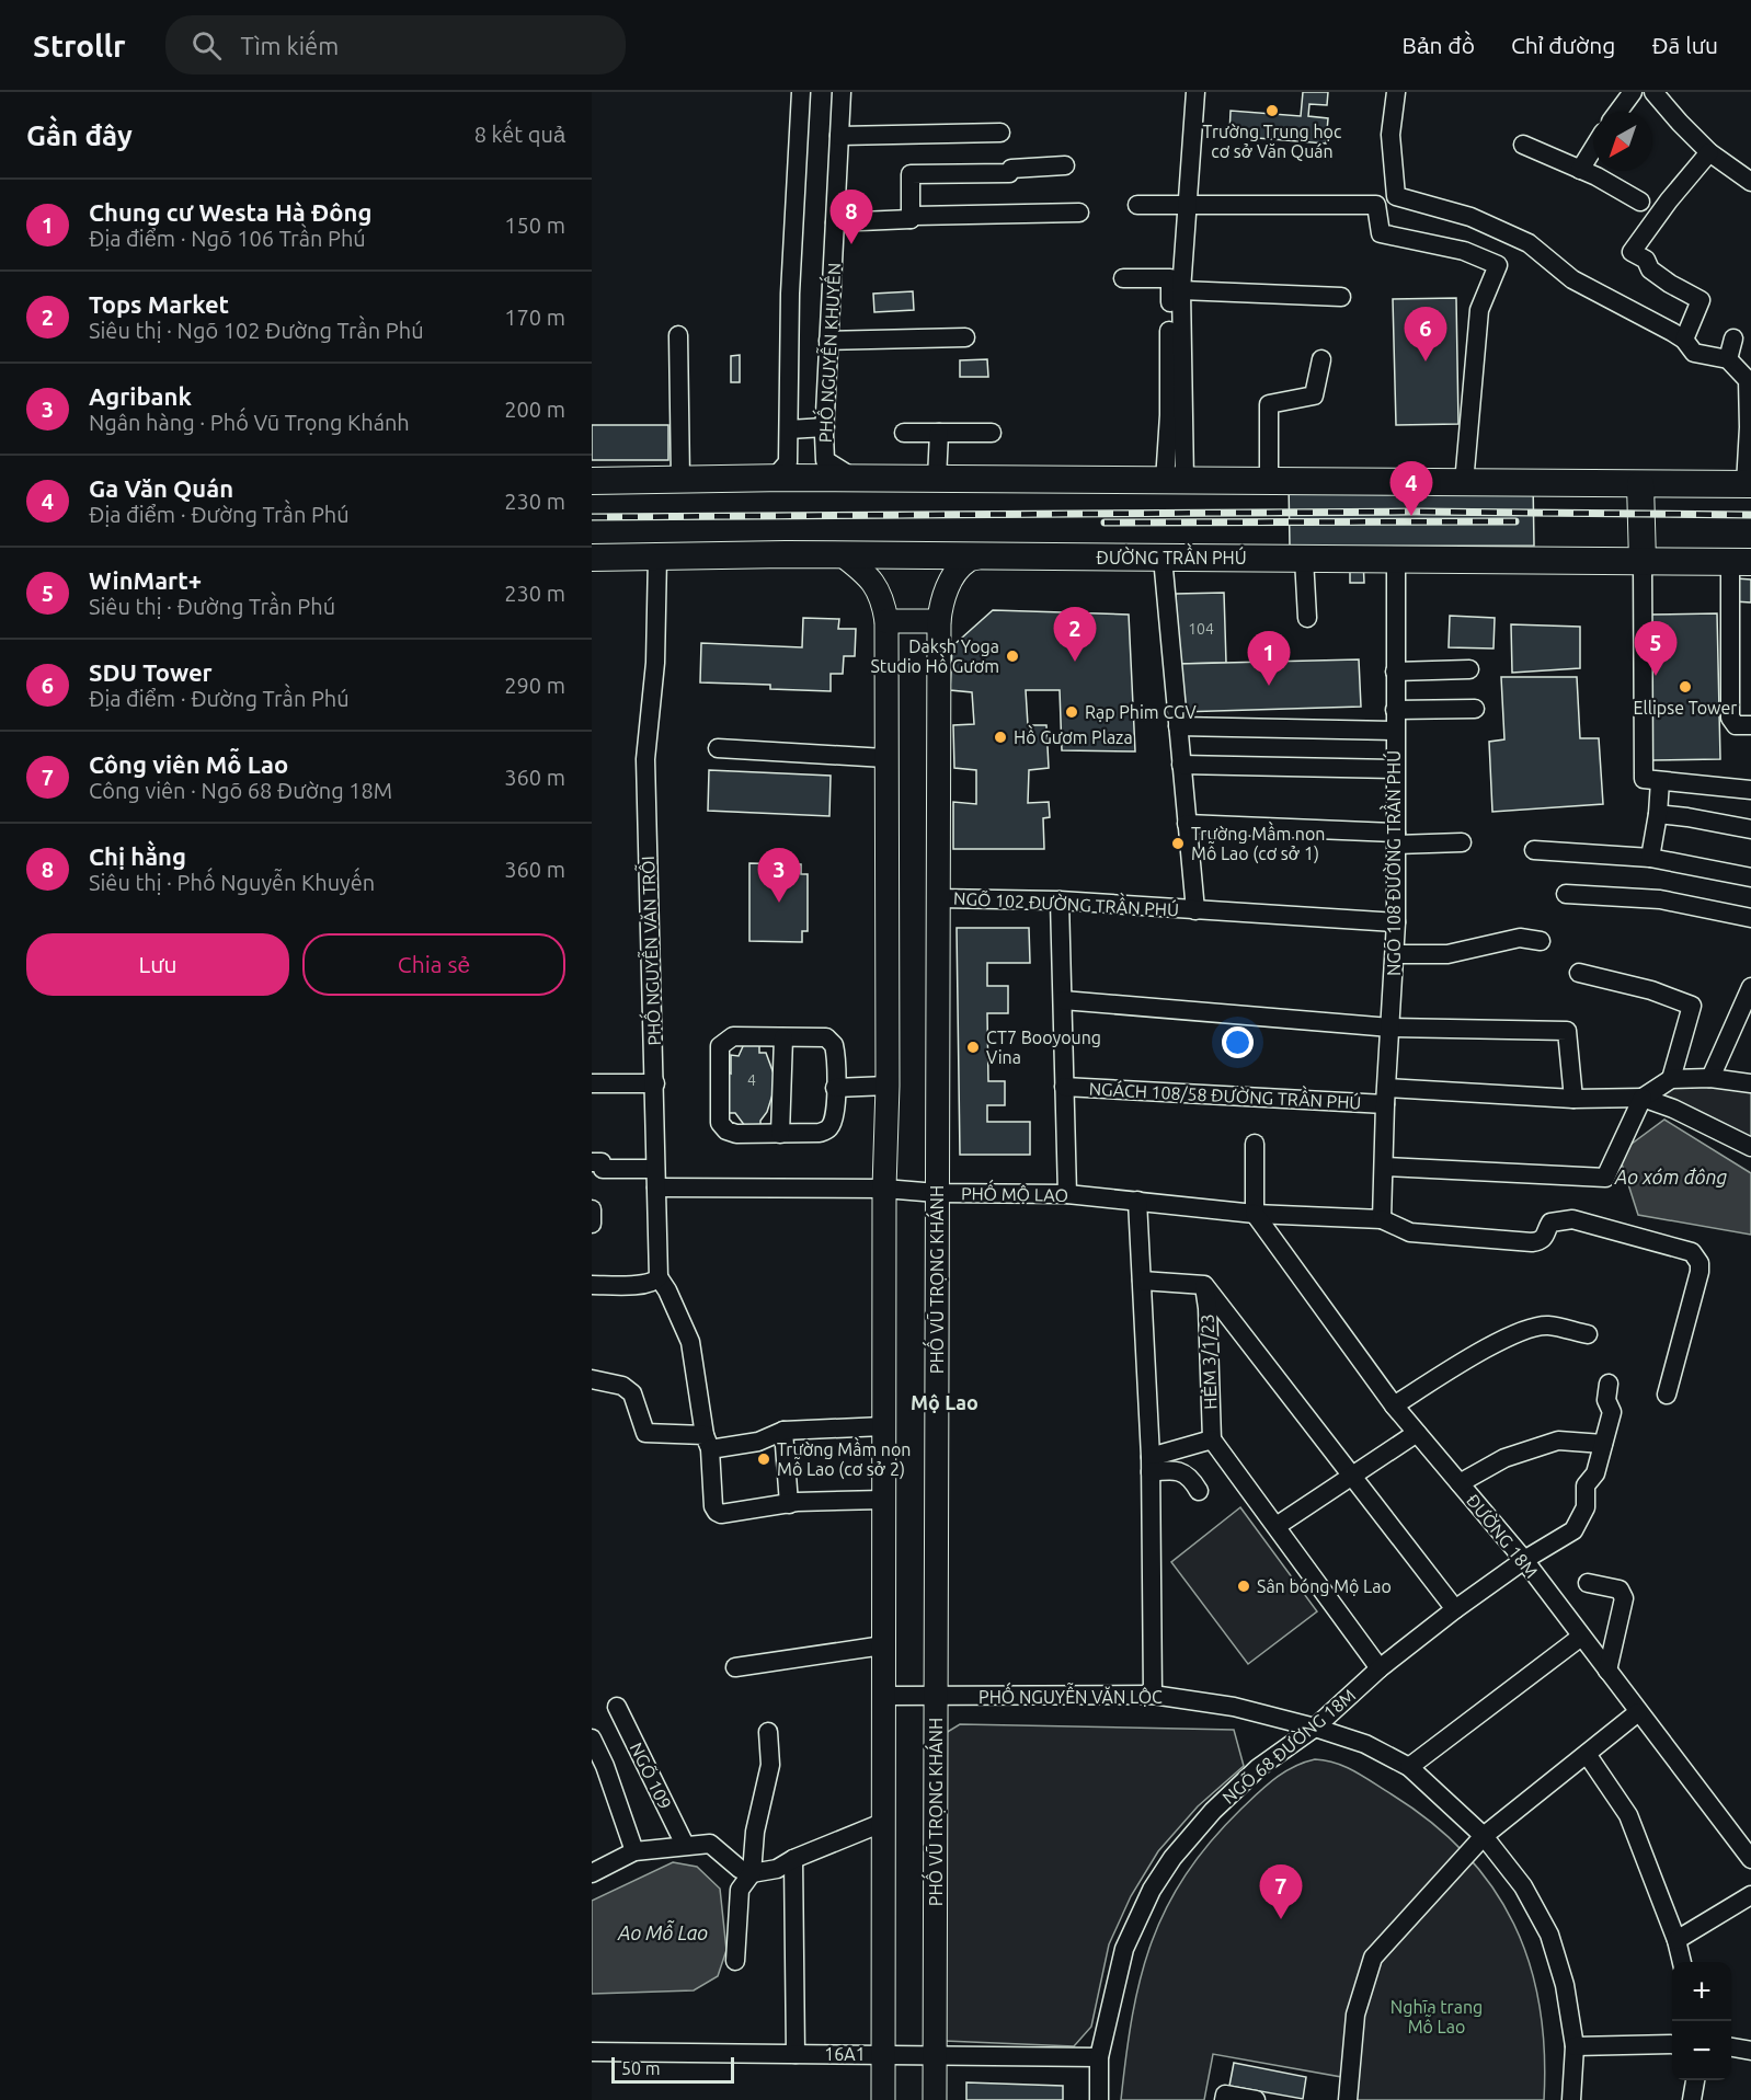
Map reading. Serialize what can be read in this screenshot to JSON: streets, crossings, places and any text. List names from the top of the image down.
{
  "streets": {
    "highway": ["ĐƯỜNG TRẦN PHÚ"],
    "main road": ["PHỐ VŨ TRỌNG KHÁNH"],
    "street": [
      "PHỐ NGUYỄN KHUYẾN",
      "NGÕ 108 ĐƯỜNG TRẦN PHÚ",
      "NGÕ 102 ĐƯỜNG TRẦN PHÚ",
      "PHỐ NGUYỄN VĂN TRỖI",
      "NGÁCH 108/58 ĐƯỜNG TRẦN PHÚ",
      "PHỐ MỘ LAO",
      "HẺM 3/1/23",
      "ĐƯỜNG 18M",
      "PHỐ NGUYỄN VĂN LỘC",
      "NGÕ 68 ĐƯỜNG 18M",
      "NGÕ 109",
      "16A1"
    ]
  },
  "crossings": [
    ["ĐƯỜNG TRẦN PHÚ", "NGÕ 108 ĐƯỜNG TRẦN PHÚ"],
    ["ĐƯỜNG TRẦN PHÚ", "NGÕ 102 ĐƯỜNG TRẦN PHÚ"],
    ["ĐƯỜNG TRẦN PHÚ", "PHỐ NGUYỄN VĂN TRỖI"],
    ["ĐƯỜNG TRẦN PHÚ", "PHỐ VŨ TRỌNG KHÁNH"],
    ["NGÕ 108 ĐƯỜNG TRẦN PHÚ", "NGÕ 102 ĐƯỜNG TRẦN PHÚ"],
    ["NGÕ 108 ĐƯỜNG TRẦN PHÚ", "NGÁCH 108/58 ĐƯỜNG TRẦN PHÚ"],
    ["NGÕ 108 ĐƯỜNG TRẦN PHÚ", "PHỐ MỘ LAO"],
    ["NGÕ 102 ĐƯỜNG TRẦN PHÚ", "PHỐ VŨ TRỌNG KHÁNH"],
    ["PHỐ NGUYỄN VĂN TRỖI", "PHỐ MỘ LAO"],
    ["PHỐ MỘ LAO", "PHỐ VŨ TRỌNG KHÁNH"],
    ["PHỐ MỘ LAO", "ĐƯỜNG 18M"],
    ["PHỐ VŨ TRỌNG KHÁNH", "PHỐ NGUYỄN VĂN LỘC"],
    ["PHỐ VŨ TRỌNG KHÁNH", "16A1"],
    ["ĐƯỜNG 18M", "NGÕ 68 ĐƯỜNG 18M"],
    ["PHỐ NGUYỄN VĂN LỘC", "NGÕ 68 ĐƯỜNG 18M"],
    ["NGÕ 68 ĐƯỜNG 18M", "16A1"]
  ],
  "districts": ["Mộ Lao"],
  "water": ["Ao xóm đông", "Ao Mỗ Lao"],
  "parks": ["Nghĩa trang Mỗ Lao"],
  "places": [
    "Trường Trung học cơ sở Văn Quán",
    "Daksh Yoga Studio Hồ Gươm",
    "Ellipse Tower",
    "Rạp Phim CGV",
    "Hồ Gươm Plaza",
    "Trường Mầm non Mỗ Lao (cơ sở 1)",
    "CT7 Booyoung Vina",
    "Trường Mầm non Mỗ Lao (cơ sở 2)",
    "Sân bóng Mộ Lao"
  ],
  "house_numbers": ["104", "4"],
  "scale_bar": "50 m",
  "north": "bottom left",
  "page": {
    "header": "Strollr",
    "search": "Tìm kiếm",
    "nav": ["Bản đồ", "Chỉ đường", "Đã lưu"],
    "heading": ["Gần đây", "8 kết quả"],
    "list": [
      {
        "mark": "1",
        "name": "Chung cư Westa Hà Đông",
        "note": "Địa điểm · Ngõ 106 Trần Phú",
        "value": "150 m"
      },
      {
        "mark": "2",
        "name": "Tops Market",
        "note": "Siêu thị · Ngõ 102 Đường Trần Phú",
        "value": "170 m"
      },
      {
        "mark": "3",
        "name": "Agribank",
        "note": "Ngân hàng · Phố Vũ Trọng Khánh",
        "value": "200 m"
      },
      {
        "mark": "4",
        "name": "Ga Văn Quán",
        "note": "Địa điểm · Đường Trần Phú",
        "value": "230 m"
      },
      {
        "mark": "5",
        "name": "WinMart+",
        "note": "Siêu thị · Đường Trần Phú",
        "value": "230 m"
      },
      {
        "mark": "6",
        "name": "SDU Tower",
        "note": "Địa điểm · Đường Trần Phú",
        "value": "290 m"
      },
      {
        "mark": "7",
        "name": "Công viên Mỗ Lao",
        "note": "Công viên · Ngõ 68 Đường 18M",
        "value": "360 m"
      },
      {
        "mark": "8",
        "name": "Chị hằng",
        "note": "Siêu thị · Phố Nguyễn Khuyến",
        "value": "360 m"
      }
    ],
    "pins": [
      "8",
      "6",
      "4",
      "2",
      "5",
      "1",
      "3",
      "7"
    ],
    "buttons": ["Lưu", "Chia sẻ"],
    "map_buttons": ["+", "−"],
    "scale": "50 m"
  }
}
